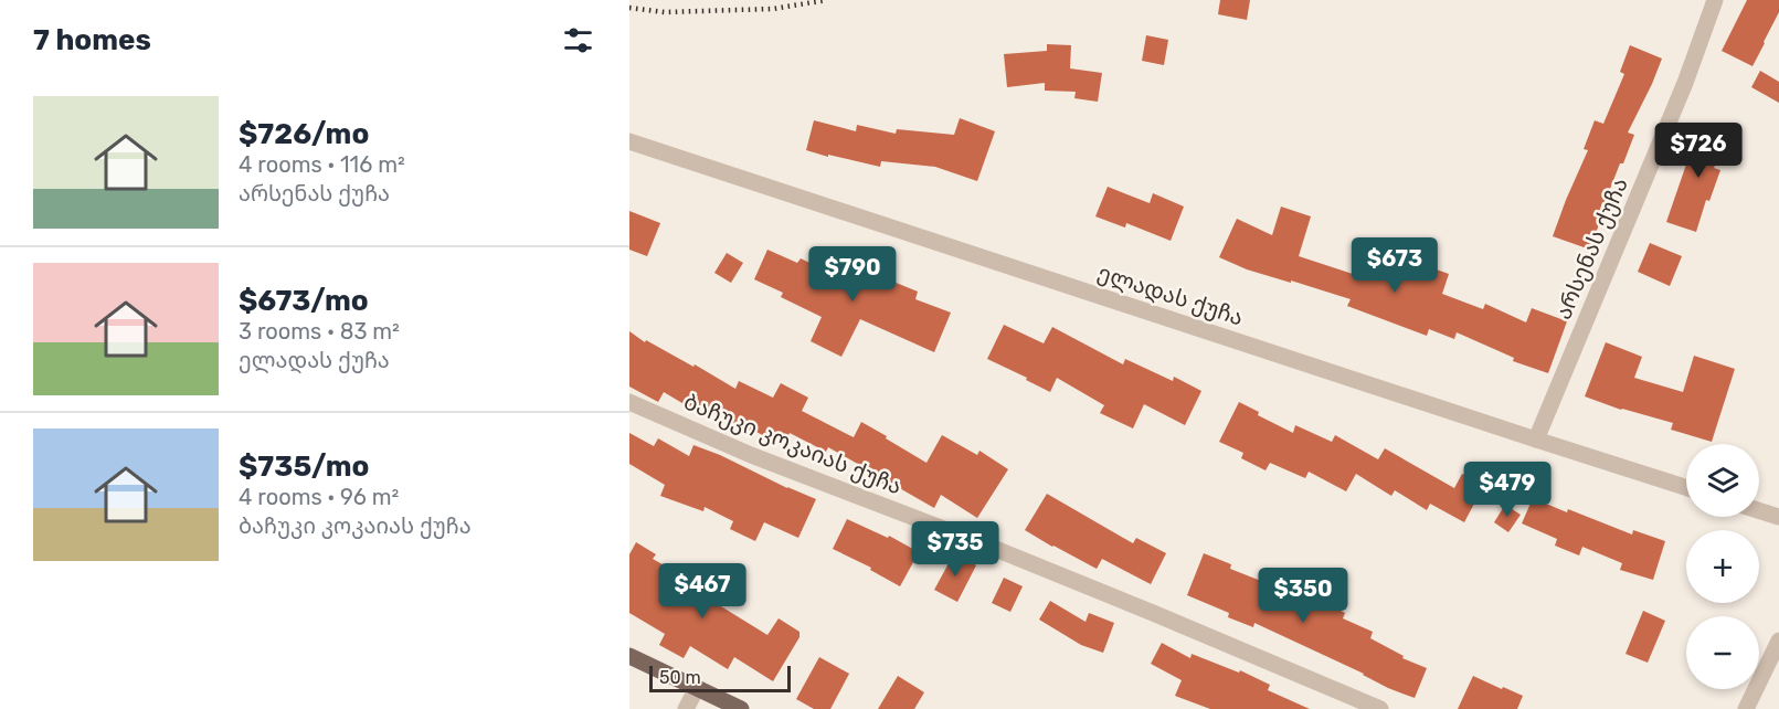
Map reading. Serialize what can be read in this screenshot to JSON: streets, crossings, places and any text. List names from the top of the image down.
{
  "streets": {
    "street": ["არსენას ქუჩა", "ელადას ქუჩა", "ბაჩუკი კოკაიას ქუჩა"]
  },
  "crossings": [
    ["არსენას ქუჩა", "ელადას ქუჩა"]
  ],
  "scale_bar": "50 m",
  "page": {
    "heading": "7 homes",
    "list": [
      {
        "name": "$726/mo",
        "note": "4 rooms · 116 m² · არსენას ქუჩა"
      },
      {
        "name": "$673/mo",
        "note": "3 rooms · 83 m² · ელადას ქუჩა"
      },
      {
        "name": "$735/mo",
        "note": "4 rooms · 96 m² · ბაჩუკი კოკაიას ქუჩა"
      }
    ],
    "price": [
      "$726",
      "$673",
      "$790",
      "$479",
      "$735",
      "$467",
      "$350"
    ],
    "map_buttons": ["+", "−"],
    "scale": "50 m"
  }
}
